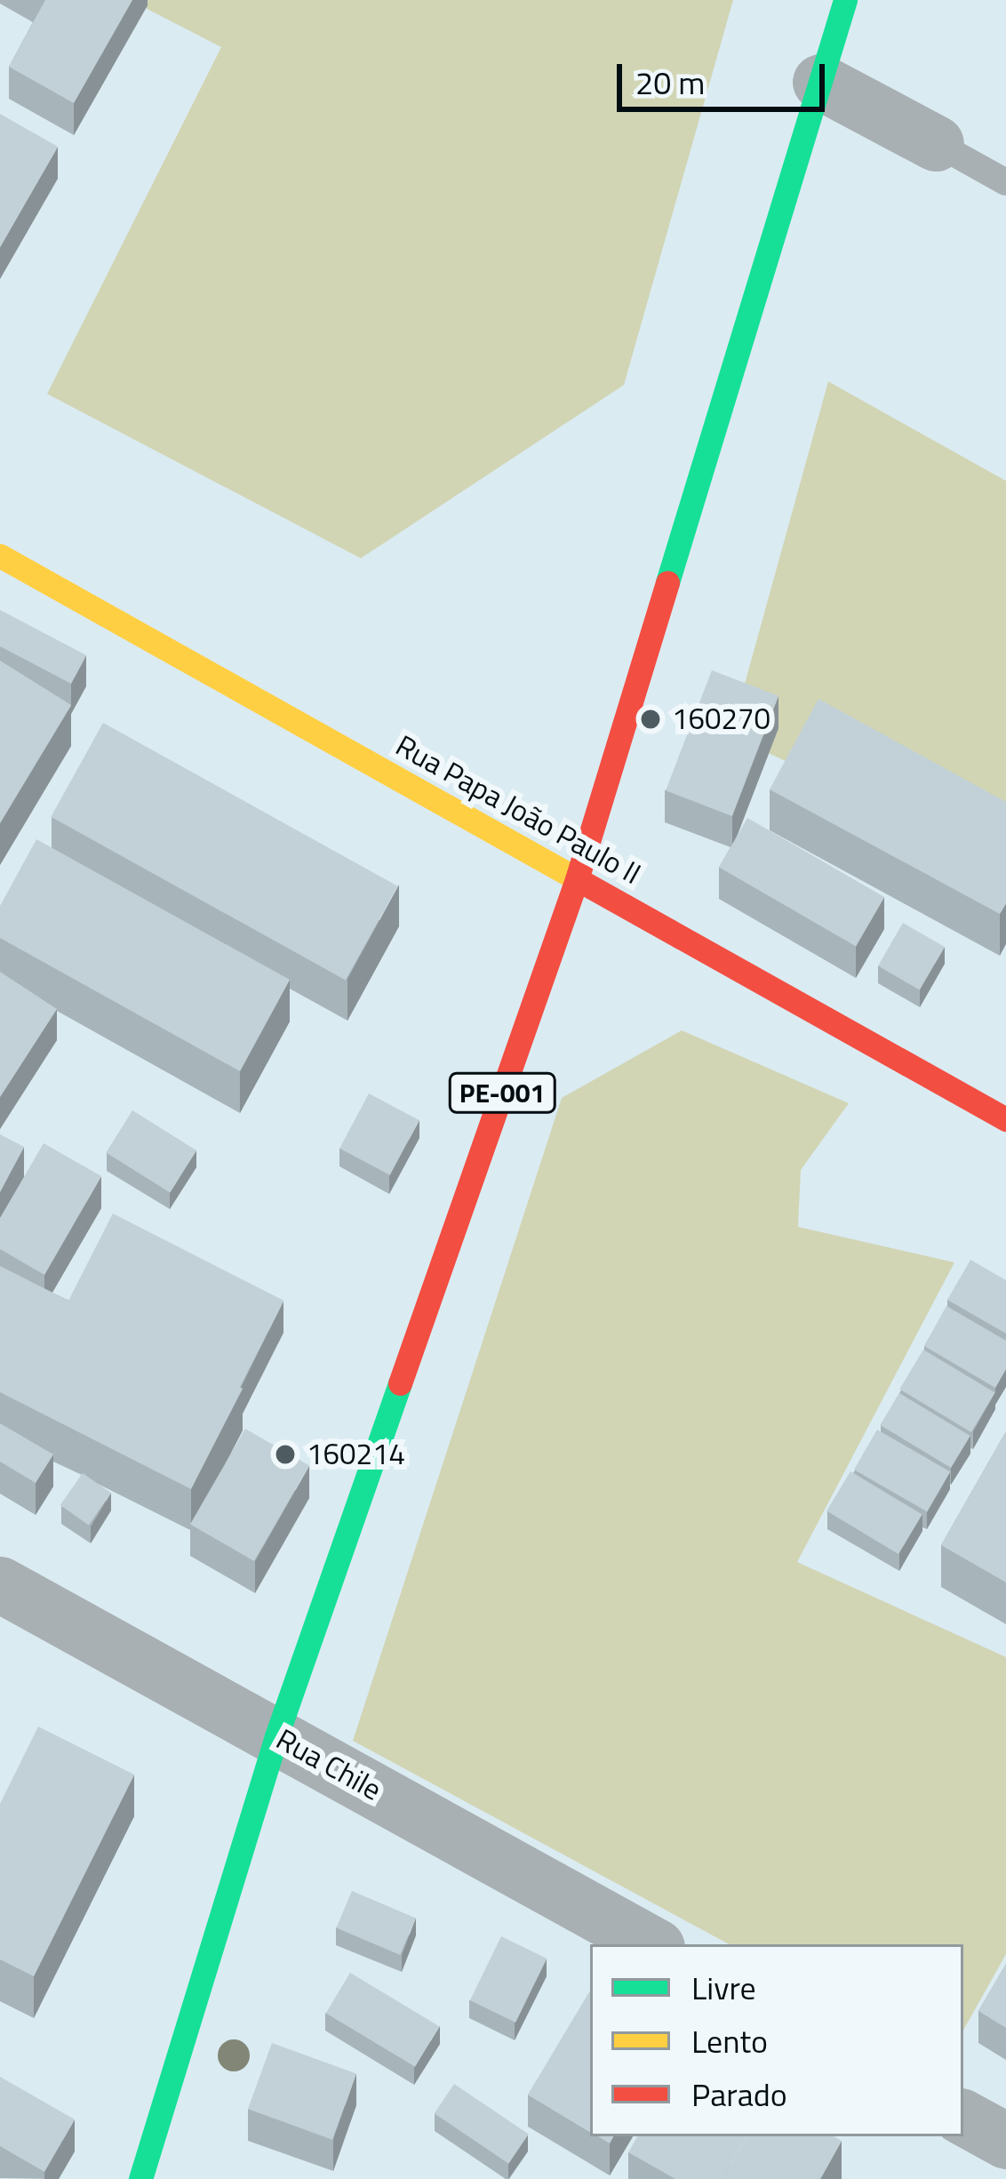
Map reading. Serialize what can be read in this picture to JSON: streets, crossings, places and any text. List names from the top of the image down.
{
  "streets": {
    "main road": ["Rua Papa João Paulo II", "PE-001"],
    "street": ["Rua Chile"]
  },
  "crossings": [
    ["Rua Papa João Paulo II", "PE-001"],
    ["PE-001", "Rua Chile"]
  ],
  "places": ["160270", "160214"],
  "legend": ["Livre", "Lento", "Parado"],
  "scale_bar": "20 m"
}
